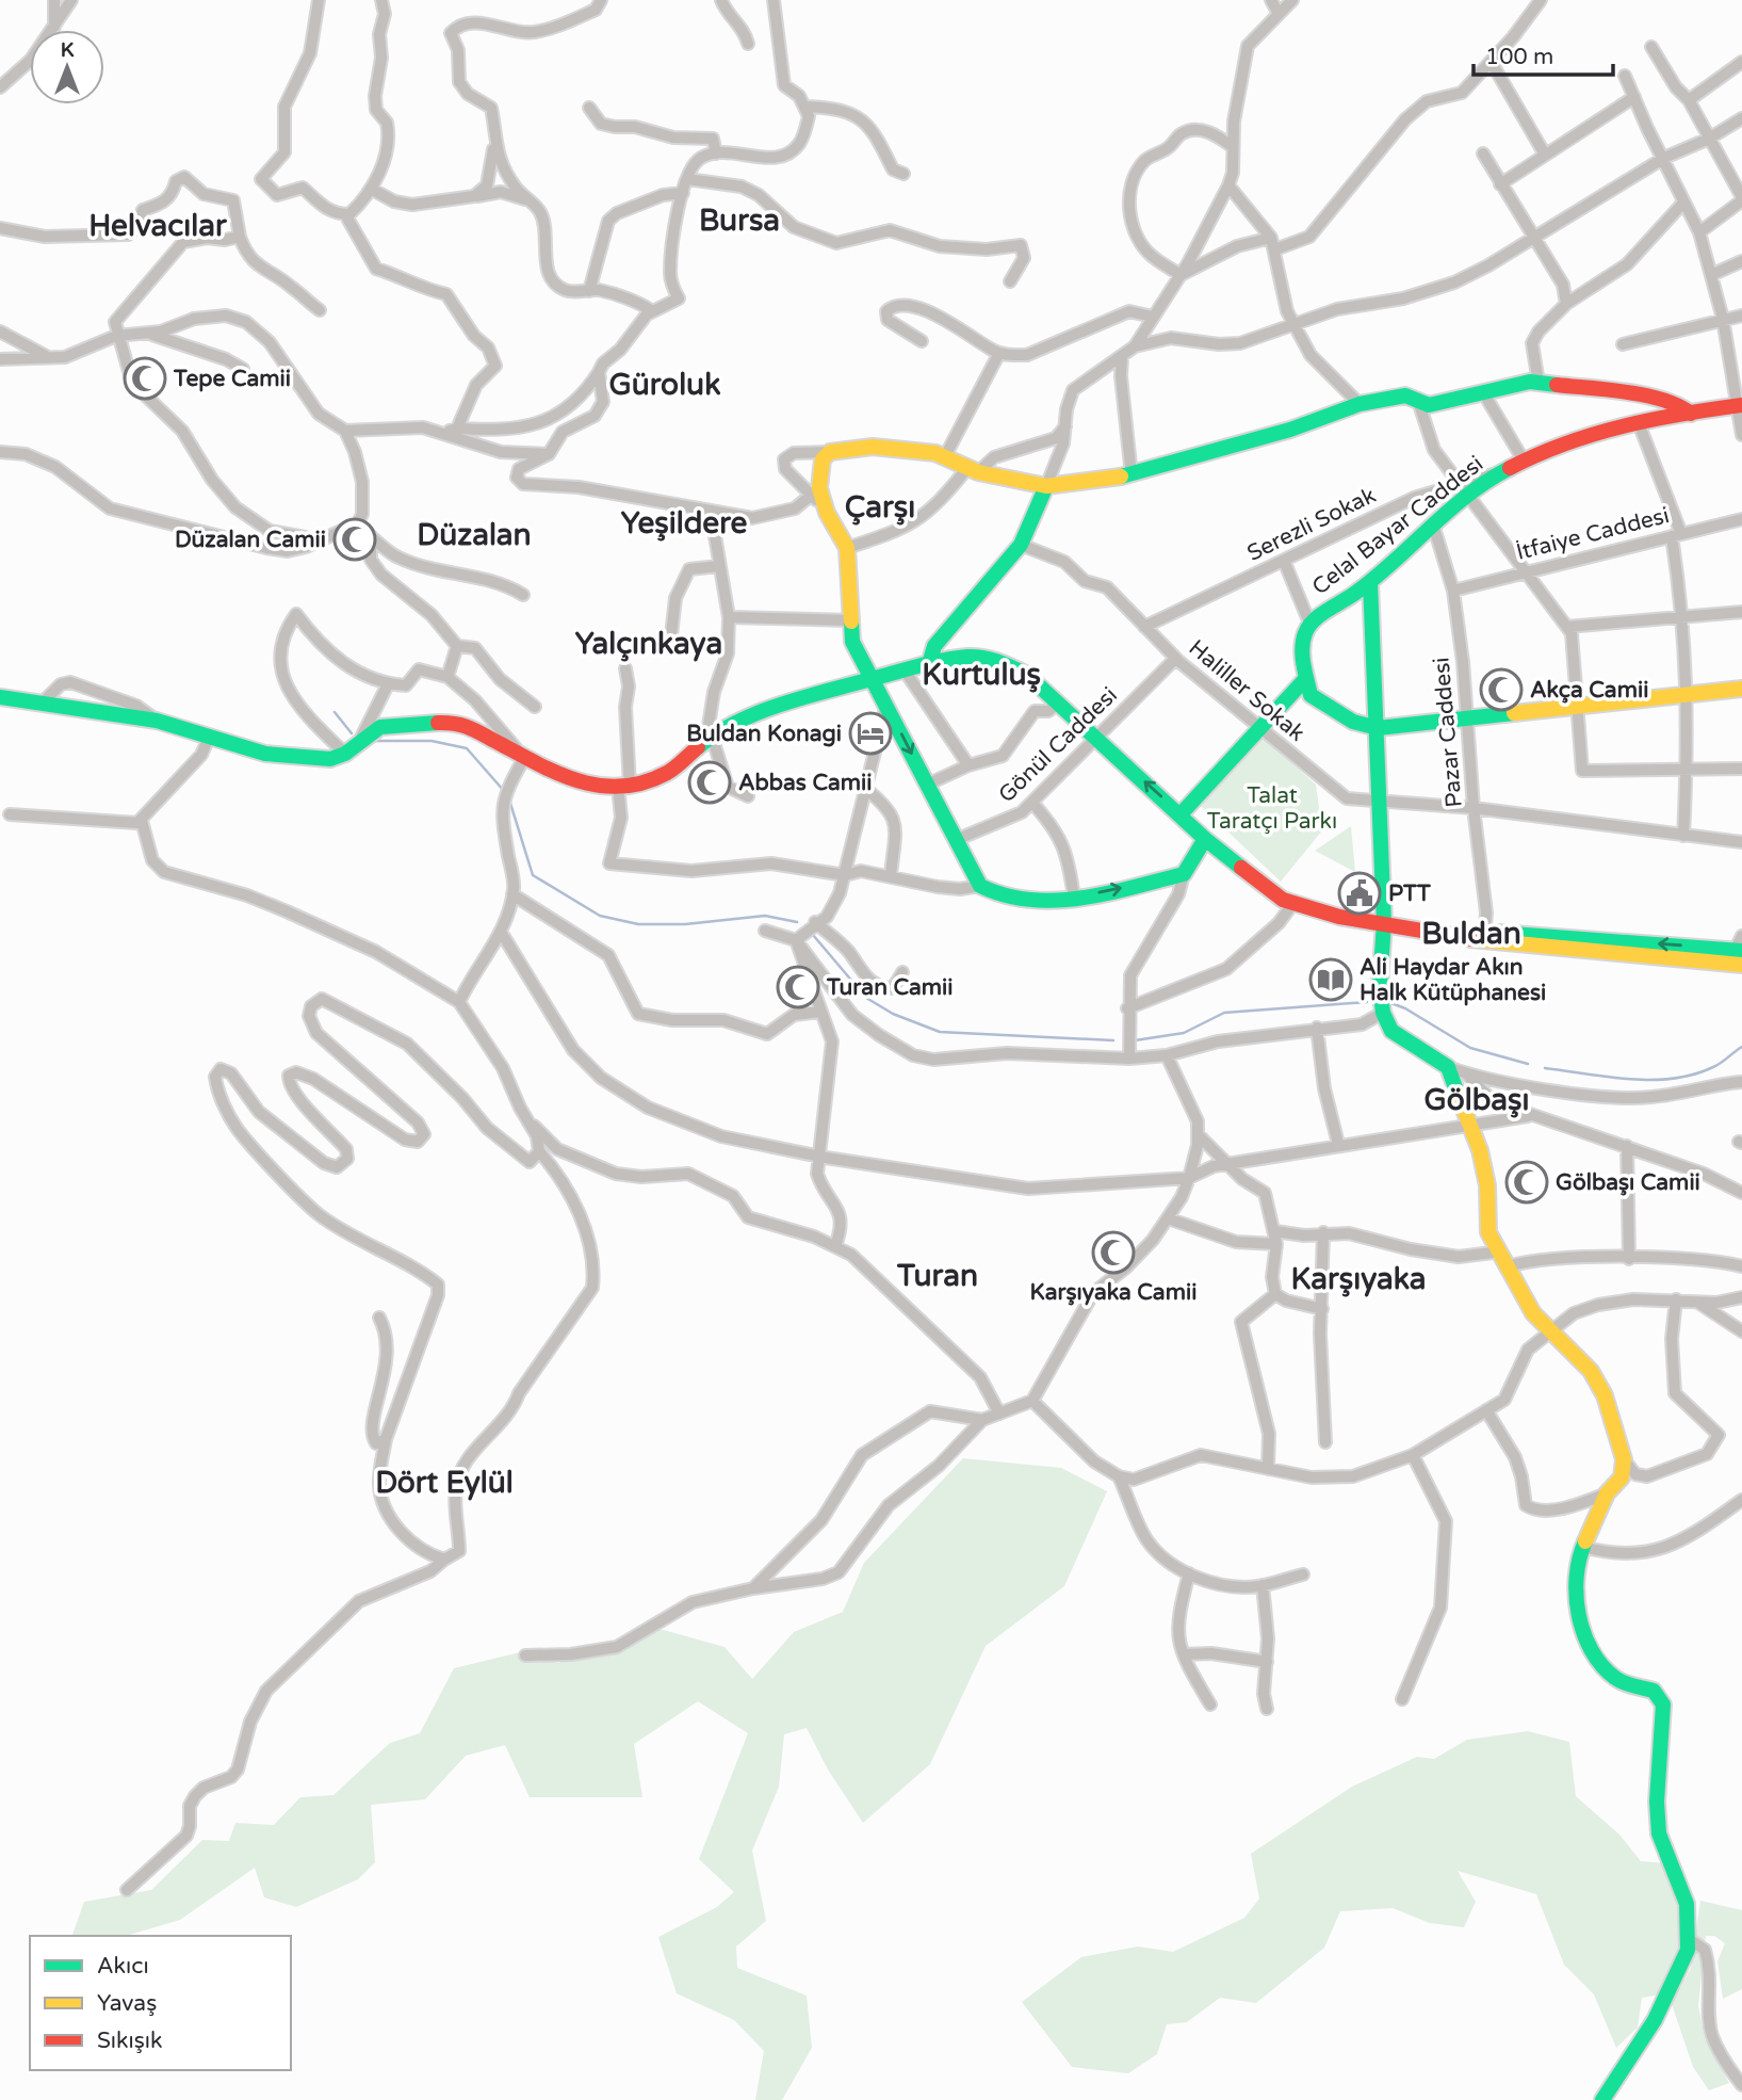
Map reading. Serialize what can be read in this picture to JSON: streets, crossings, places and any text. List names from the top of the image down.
{
  "streets": {
    "street": [
      "Serezli Sokak",
      "Celal Bayar Caddesi",
      "İtfaiye Caddesi",
      "Haliller Sokak",
      "Pazar Caddesi",
      "Gönül Caddesi"
    ]
  },
  "crossings": [
    ["Serezli Sokak", "Celal Bayar Caddesi"],
    ["Serezli Sokak", "Haliller Sokak"],
    ["Celal Bayar Caddesi", "Pazar Caddesi"],
    ["İtfaiye Caddesi", "Pazar Caddesi"],
    ["Haliller Sokak", "Pazar Caddesi"],
    ["Haliller Sokak", "Gönül Caddesi"]
  ],
  "districts": [
    "Bursa",
    "Helvacılar",
    "Güroluk",
    "Çarşı",
    "Yeşildere",
    "Düzalan",
    "Yalçınkaya",
    "Kurtuluş",
    "Buldan",
    "Gölbaşı",
    "Turan",
    "Karşıyaka",
    "Dört Eylül"
  ],
  "parks": ["Talat Taratçı Parkı"],
  "places": {
    "mosque": [
      "Tepe Camii",
      "Düzalan Camii",
      "Akça Camii",
      "Abbas Camii",
      "Turan Camii",
      "Gölbaşı Camii",
      "Karşıyaka Camii"
    ],
    "hotel": ["Buldan Konagi"],
    "public building": ["PTT"],
    "library": ["Ali Haydar Akın Halk Kütüphanesi"]
  },
  "legend": ["Akıcı", "Yavaş", "Sıkışık"],
  "scale_bar": "100 m",
  "north": "top"
}
